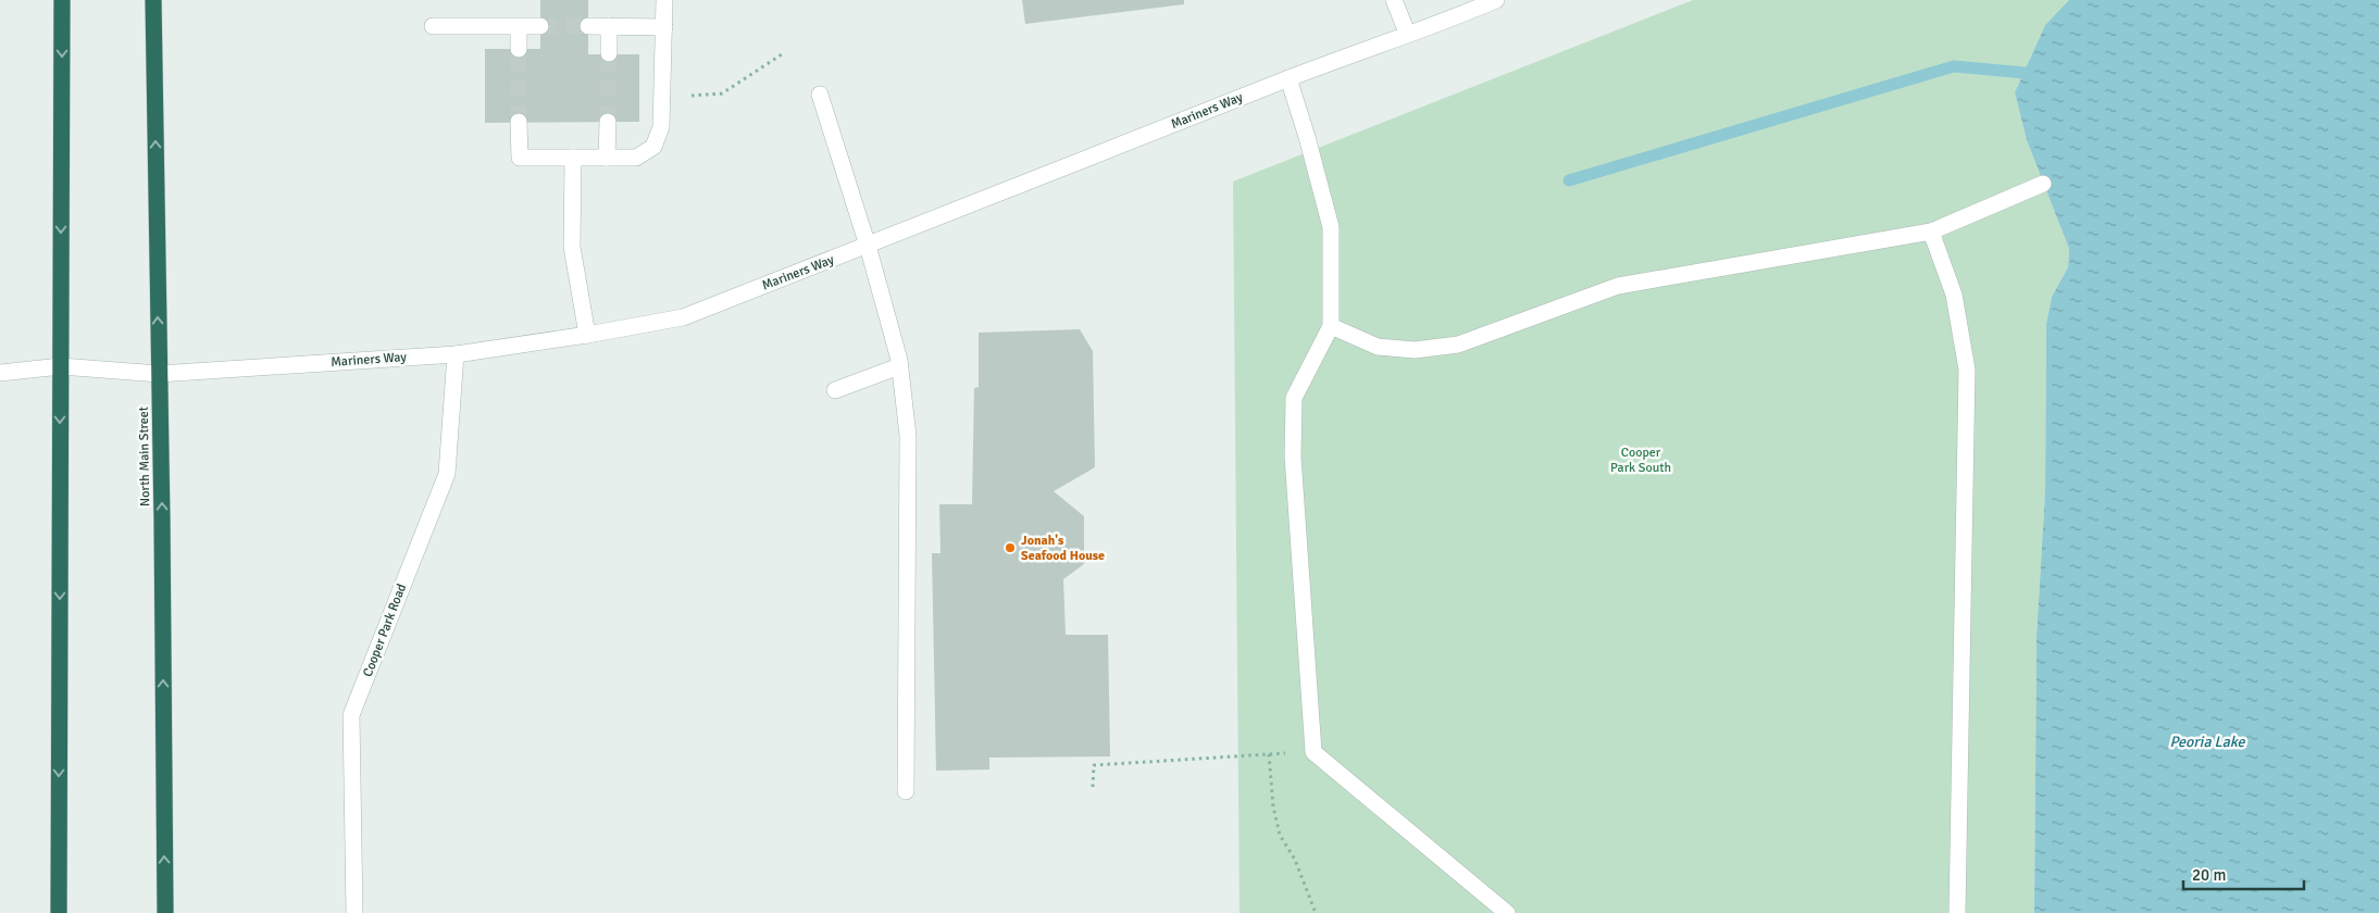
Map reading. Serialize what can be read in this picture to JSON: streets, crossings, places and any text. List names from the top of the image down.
{
  "streets": {
    "highway": ["North Main Street"],
    "street": ["Mariners Way", "Cooper Park Road"]
  },
  "crossings": [
    ["Mariners Way", "North Main Street"],
    ["Mariners Way", "Cooper Park Road"]
  ],
  "water": ["Peoria Lake"],
  "parks": ["Cooper Park South"],
  "places": ["Jonah's Seafood House"],
  "scale_bar": "20 m"
}
